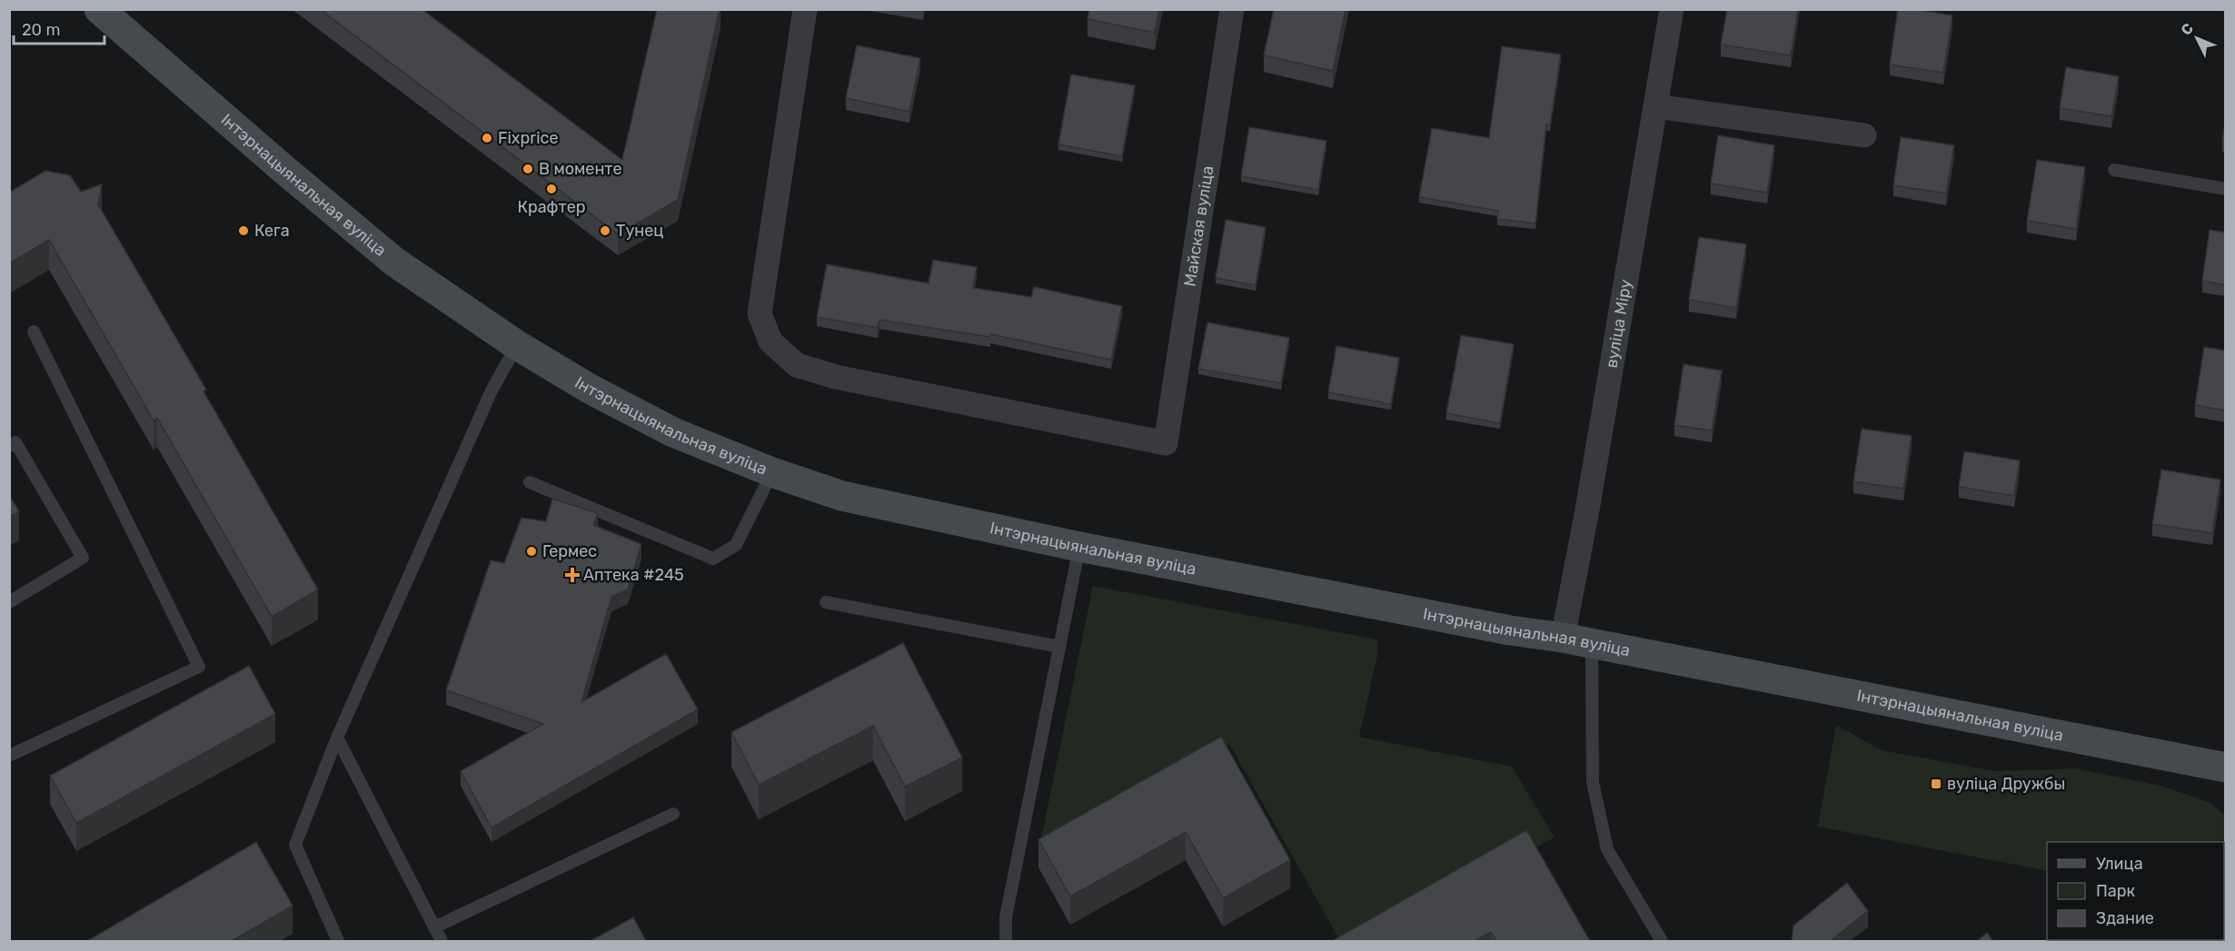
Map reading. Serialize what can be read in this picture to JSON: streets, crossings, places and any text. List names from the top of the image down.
{
  "streets": {
    "main road": ["Інтэрнацыянальная вуліца"],
    "street": ["Майская вуліца", "вуліца Міру"]
  },
  "crossings": [
    ["Інтэрнацыянальная вуліца", "вуліца Міру"]
  ],
  "places": {
    "other": [
      "Fixprice",
      "В моменте",
      "Крафтер",
      "Кега",
      "Тунец",
      "Гермес"
    ],
    "health": ["Аптека #245"],
    "transit": ["вуліца Дружбы"]
  },
  "legend": ["Улица", "Парк", "Здание"],
  "scale_bar": "20 m",
  "north": "top left"
}
